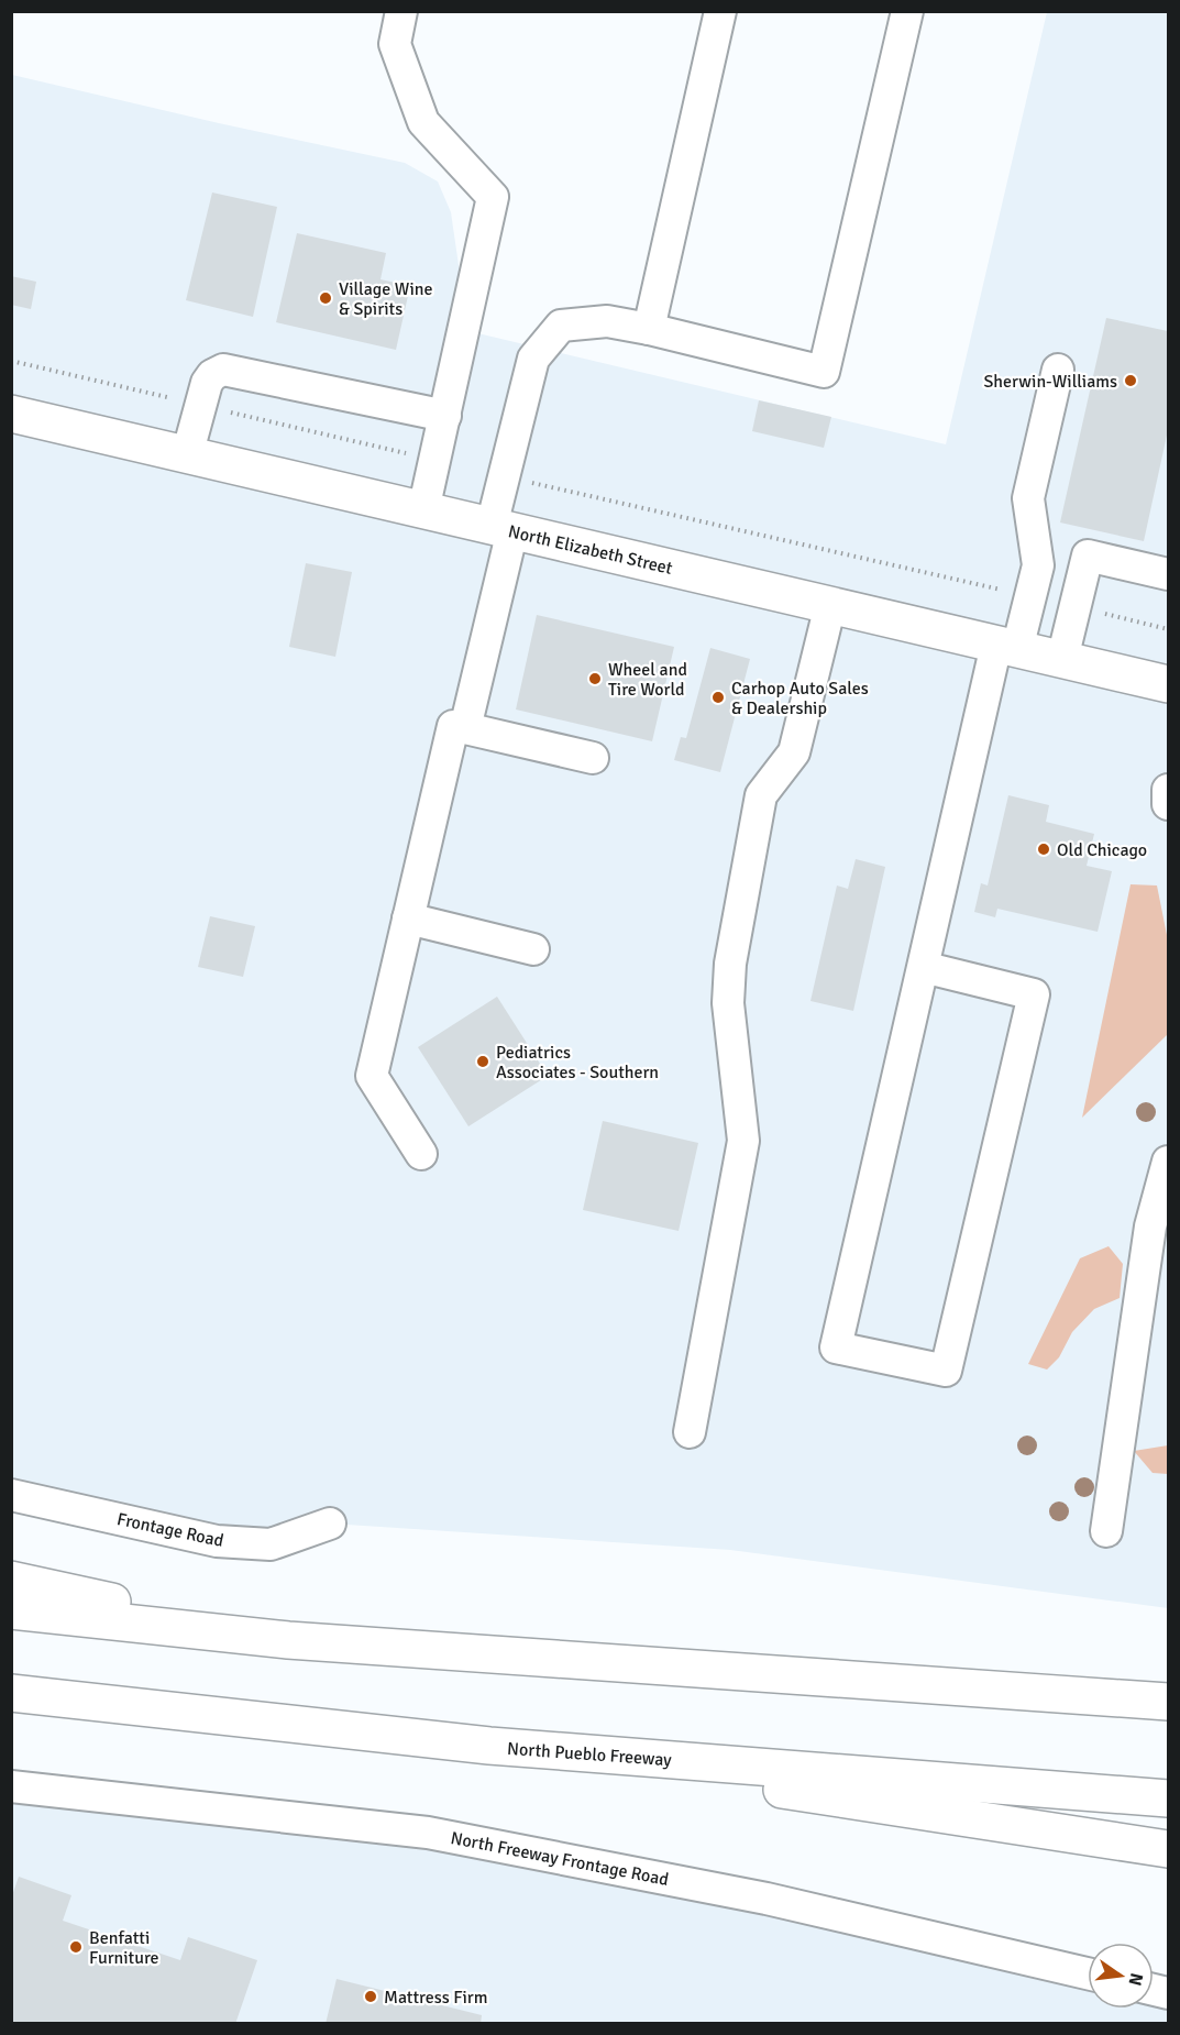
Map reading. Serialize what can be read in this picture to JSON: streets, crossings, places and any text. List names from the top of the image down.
{
  "streets": {
    "main road": ["North Elizabeth Street", "North Pueblo Freeway"],
    "street": ["Frontage Road", "North Freeway Frontage Road"]
  },
  "places": [
    "Village Wine & Spirits",
    "Sherwin-Williams",
    "Wheel and Tire World",
    "Carhop Auto Sales & Dealership",
    "Old Chicago",
    "Pediatrics Associates - Southern",
    "Benfatti Furniture",
    "Mattress Firm"
  ],
  "north": "right"
}
